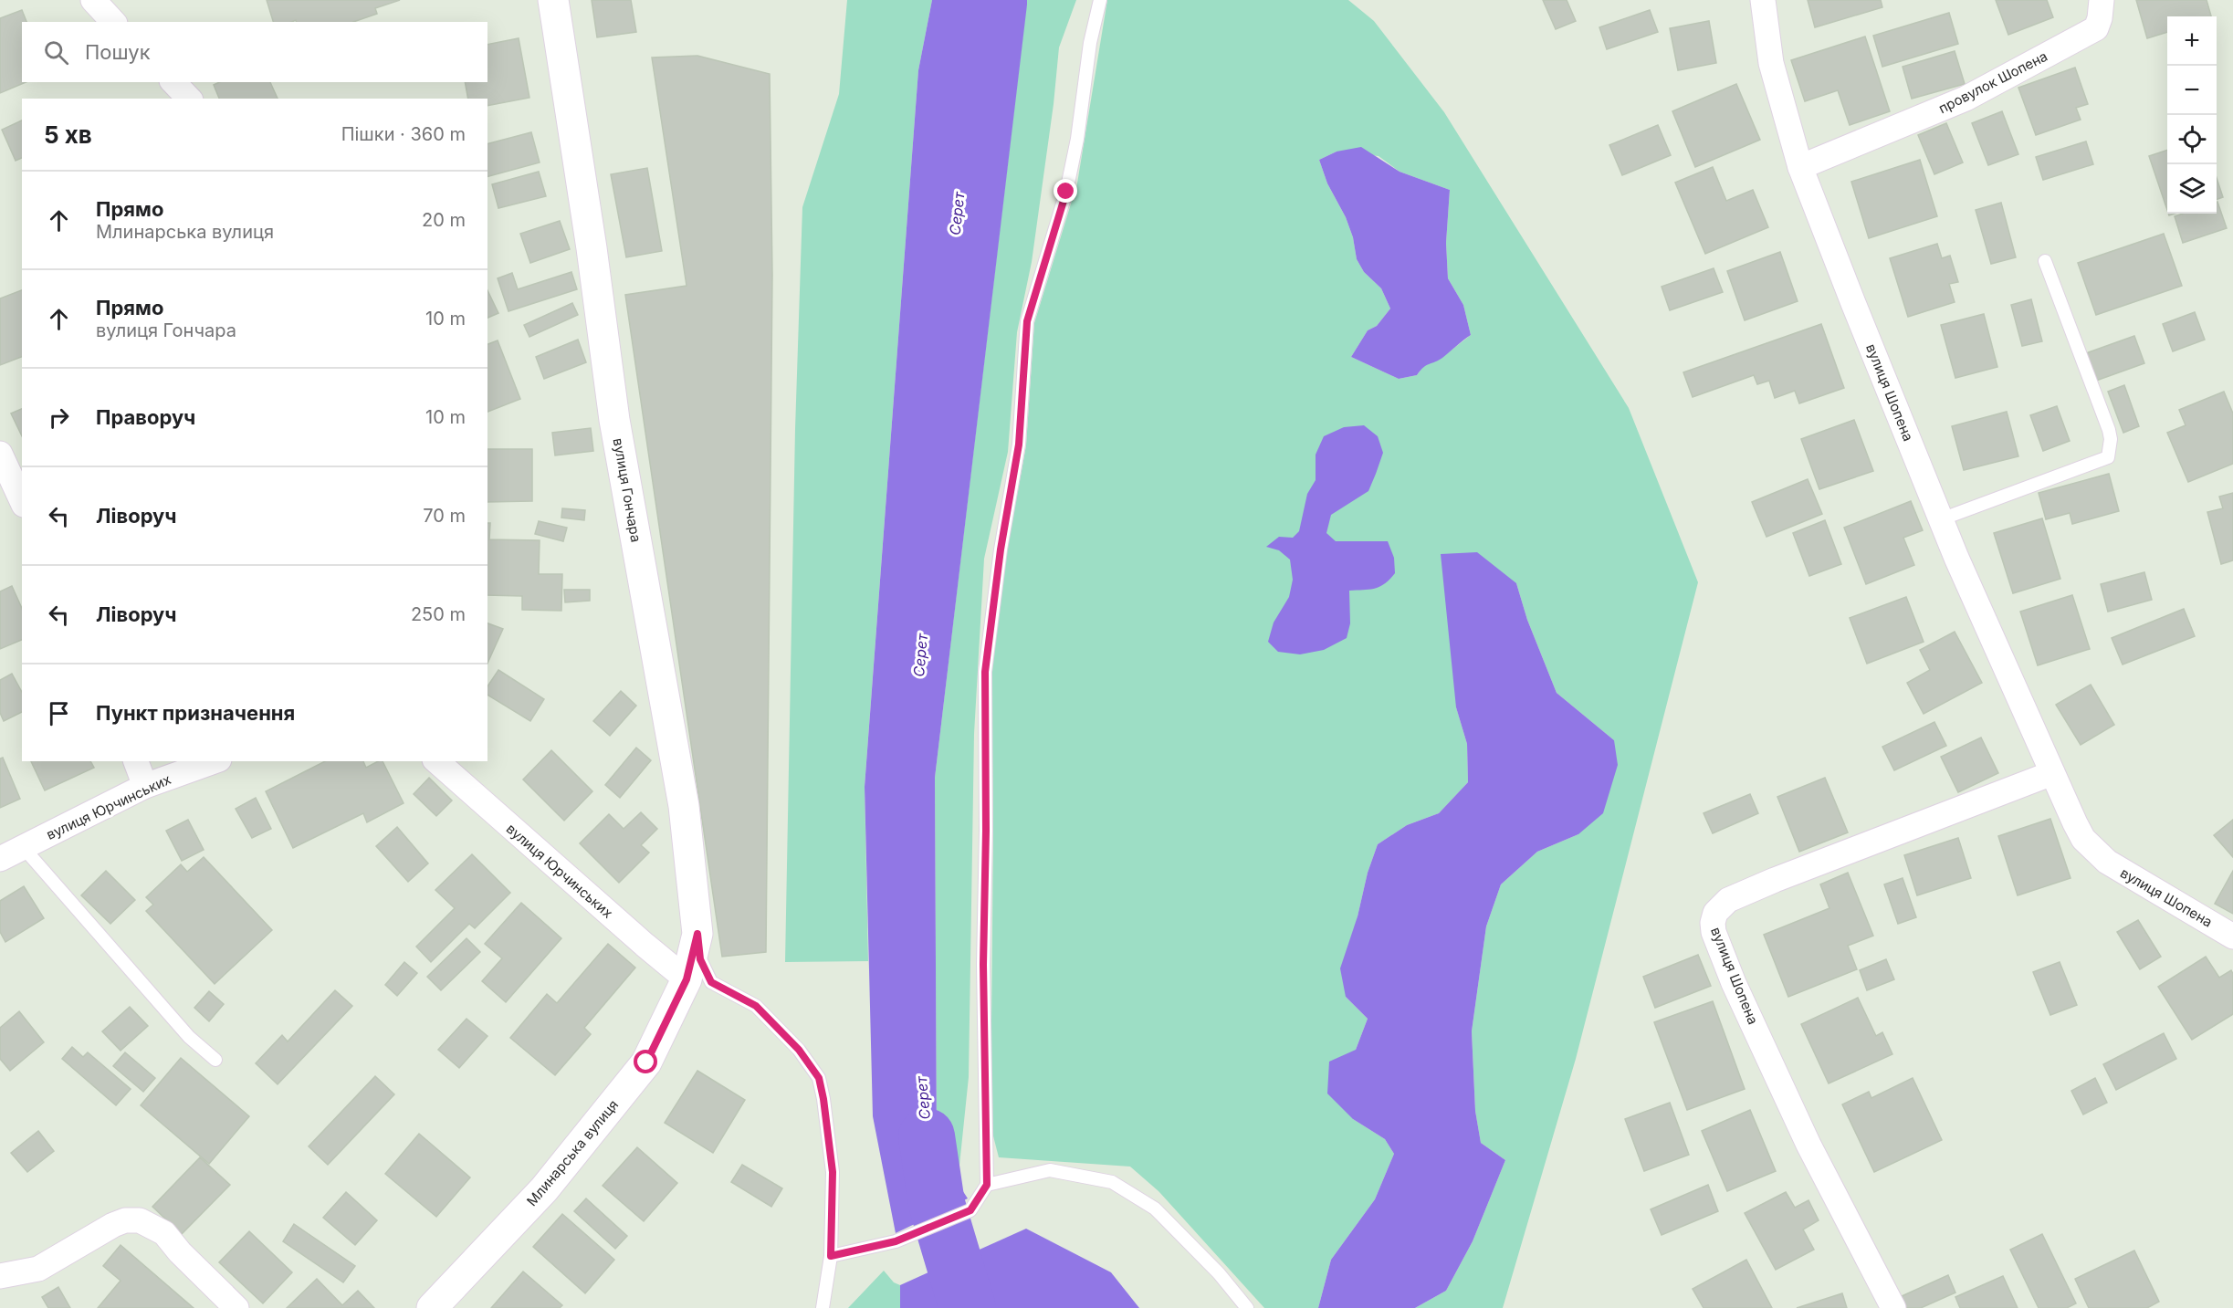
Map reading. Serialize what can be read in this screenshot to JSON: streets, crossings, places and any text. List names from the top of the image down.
{
  "streets": {
    "street": [
      "провулок Шопена",
      "вулиця Шопена",
      "вулиця Гончара",
      "вулиця Юрчинських",
      "Млинарська вулиця"
    ]
  },
  "crossings": [
    ["провулок Шопена", "вулиця Шопена"],
    ["вулиця Гончара", "вулиця Юрчинських"],
    ["вулиця Гончара", "Млинарська вулиця"],
    ["вулиця Юрчинських", "Млинарська вулиця"]
  ],
  "water": ["Серет"],
  "page": {
    "map_buttons": ["+", "−"],
    "search": "Пошук",
    "heading": ["5 хв", "Пішки · 360 m"],
    "list": [
      ["Прямо", "Млинарська вулиця", "20 m"],
      ["Прямо", "вулиця Гончара", "10 m"],
      ["Праворуч", "10 m"],
      ["Ліворуч", "70 m"],
      ["Ліворуч", "250 m"],
      "Пункт призначення"
    ]
  }
}
